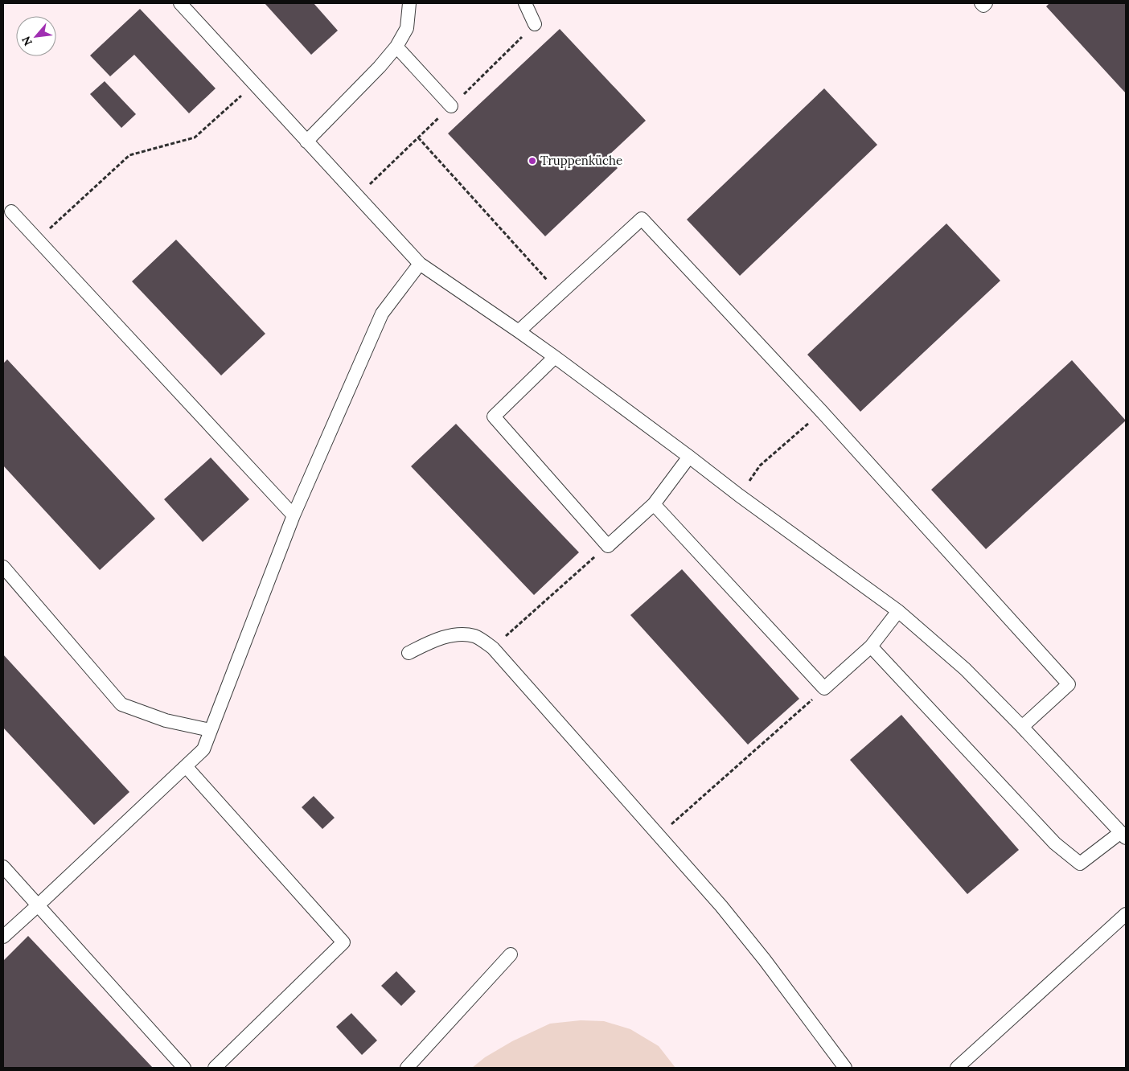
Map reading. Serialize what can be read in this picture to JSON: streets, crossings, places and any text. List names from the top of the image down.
{
  "places": ["Truppenküche"],
  "north": "bottom left"
}
